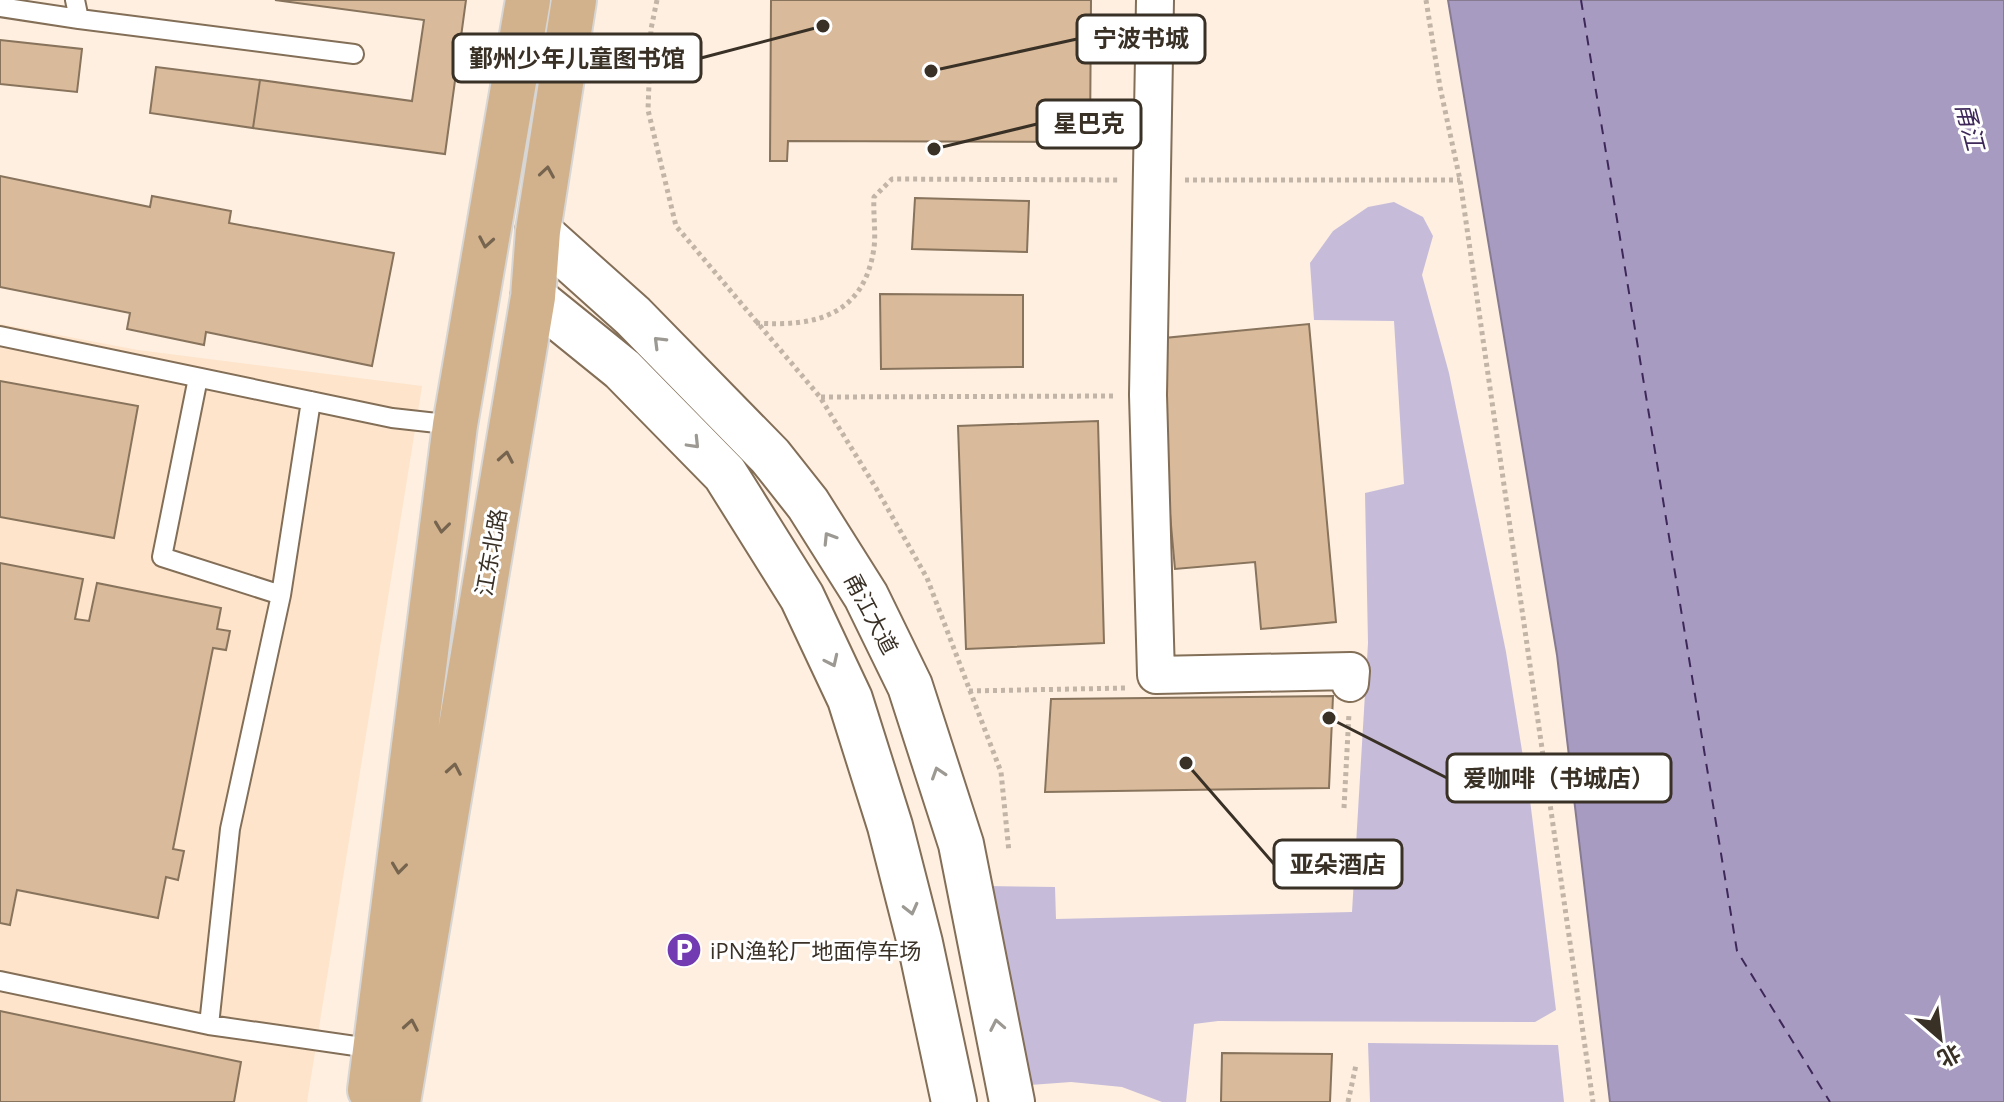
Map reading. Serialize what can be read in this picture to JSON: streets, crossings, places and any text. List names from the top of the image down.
{
  "streets": {
    "main road": ["江东北路"],
    "street": ["甬江大道"]
  },
  "crossings": [
    ["江东北路", "甬江大道"]
  ],
  "water": ["甬江"],
  "places": {
    "other": [
      "鄞州少年儿童图书馆",
      "宁波书城",
      "星巴克",
      "爱咖啡（书城店）",
      "亚朵酒店"
    ],
    "parking": ["iPN渔轮厂地面停车场"]
  },
  "north": "bottom right"
}
